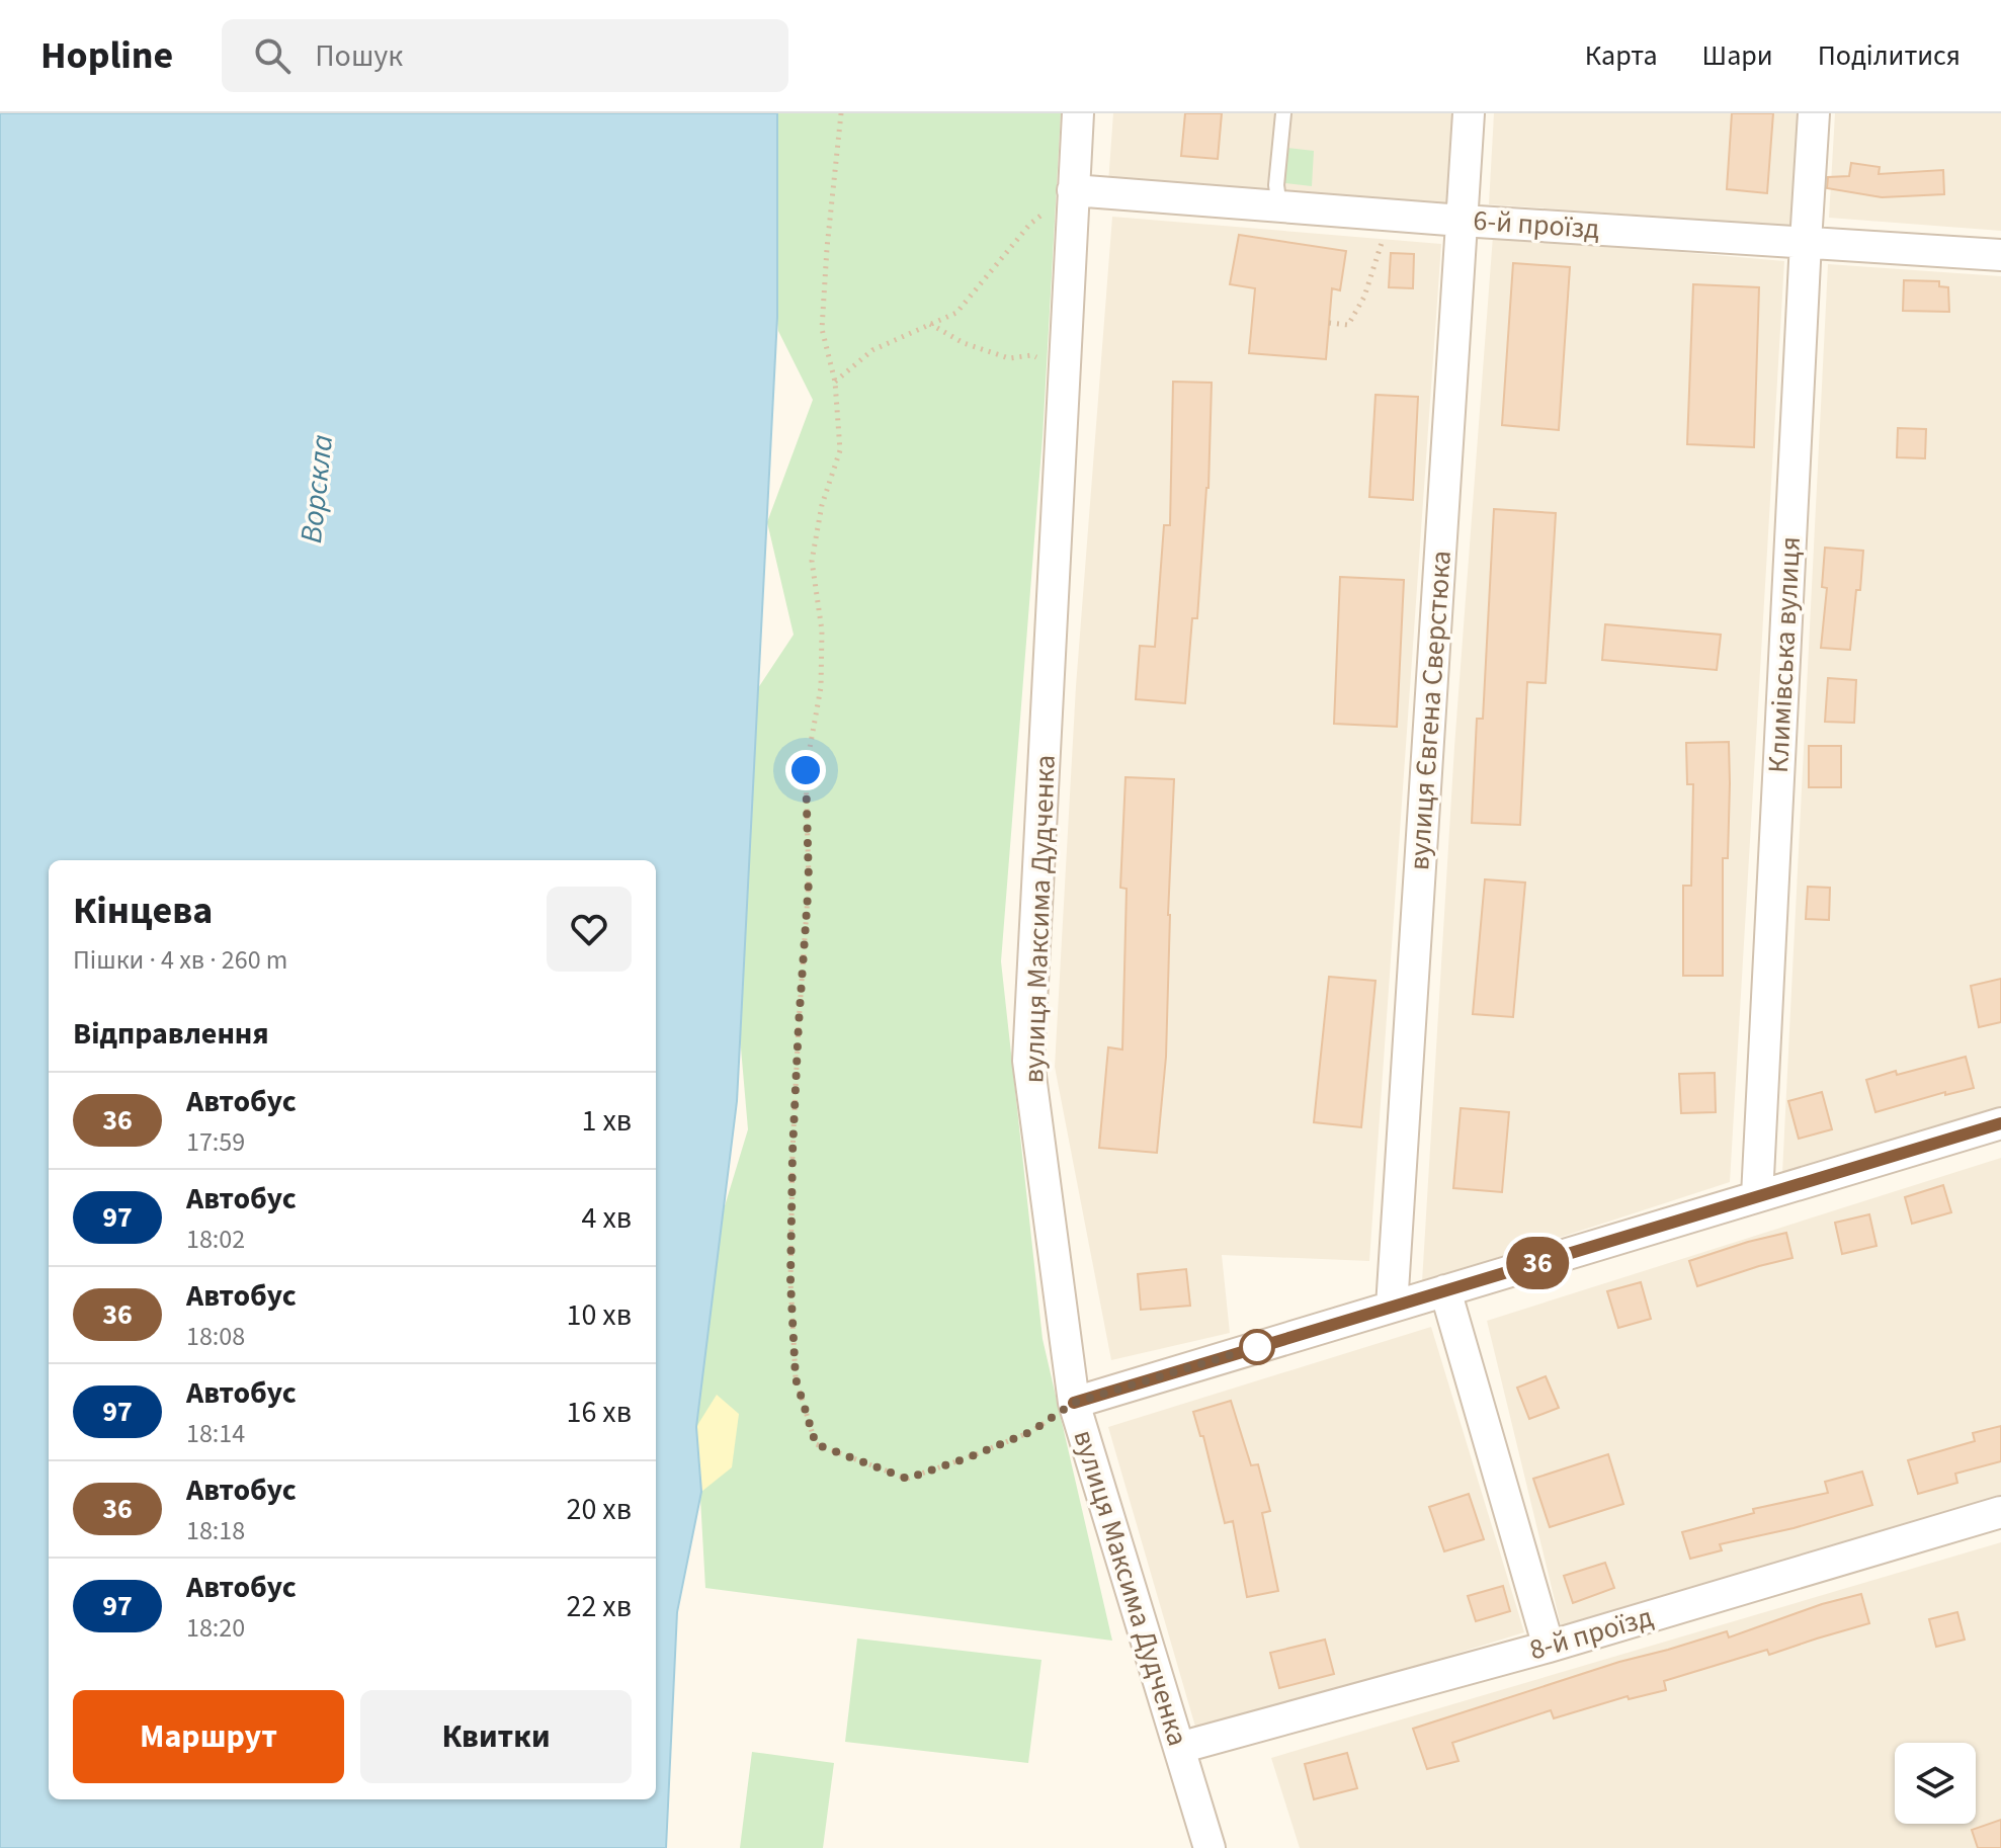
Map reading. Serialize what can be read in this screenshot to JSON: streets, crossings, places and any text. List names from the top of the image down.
{
  "streets": {
    "street": [
      "6-й проїзд",
      "Климівська вулиця",
      "вулиця Євгена Сверстюка",
      "вулиця Максима Дудченка",
      "8-й проїзд"
    ]
  },
  "crossings": [
    ["6-й проїзд", "Климівська вулиця"],
    ["6-й проїзд", "вулиця Євгена Сверстюка"],
    ["6-й проїзд", "вулиця Максима Дудченка"],
    ["вулиця Максима Дудченка", "8-й проїзд"]
  ],
  "water": ["Ворскла"],
  "lines": ["bus line 36"],
  "page": {
    "header": "Hopline",
    "search": "Пошук",
    "nav": ["Карта", "Шари", "Поділитися"],
    "on_map": "36",
    "heading": [
      ["Кінцева", "Пішки · 4 хв · 260 m"],
      "Відправлення"
    ],
    "list": [
      {
        "mark": "36",
        "name": "Автобус",
        "note": "17:59",
        "value": "1 хв"
      },
      {
        "mark": "97",
        "name": "Автобус",
        "note": "18:02",
        "value": "4 хв"
      },
      {
        "mark": "36",
        "name": "Автобус",
        "note": "18:08",
        "value": "10 хв"
      },
      {
        "mark": "97",
        "name": "Автобус",
        "note": "18:14",
        "value": "16 хв"
      },
      {
        "mark": "36",
        "name": "Автобус",
        "note": "18:18",
        "value": "20 хв"
      },
      {
        "mark": "97",
        "name": "Автобус",
        "note": "18:20",
        "value": "22 хв"
      }
    ],
    "buttons": ["Маршрут", "Квитки"]
  }
}
